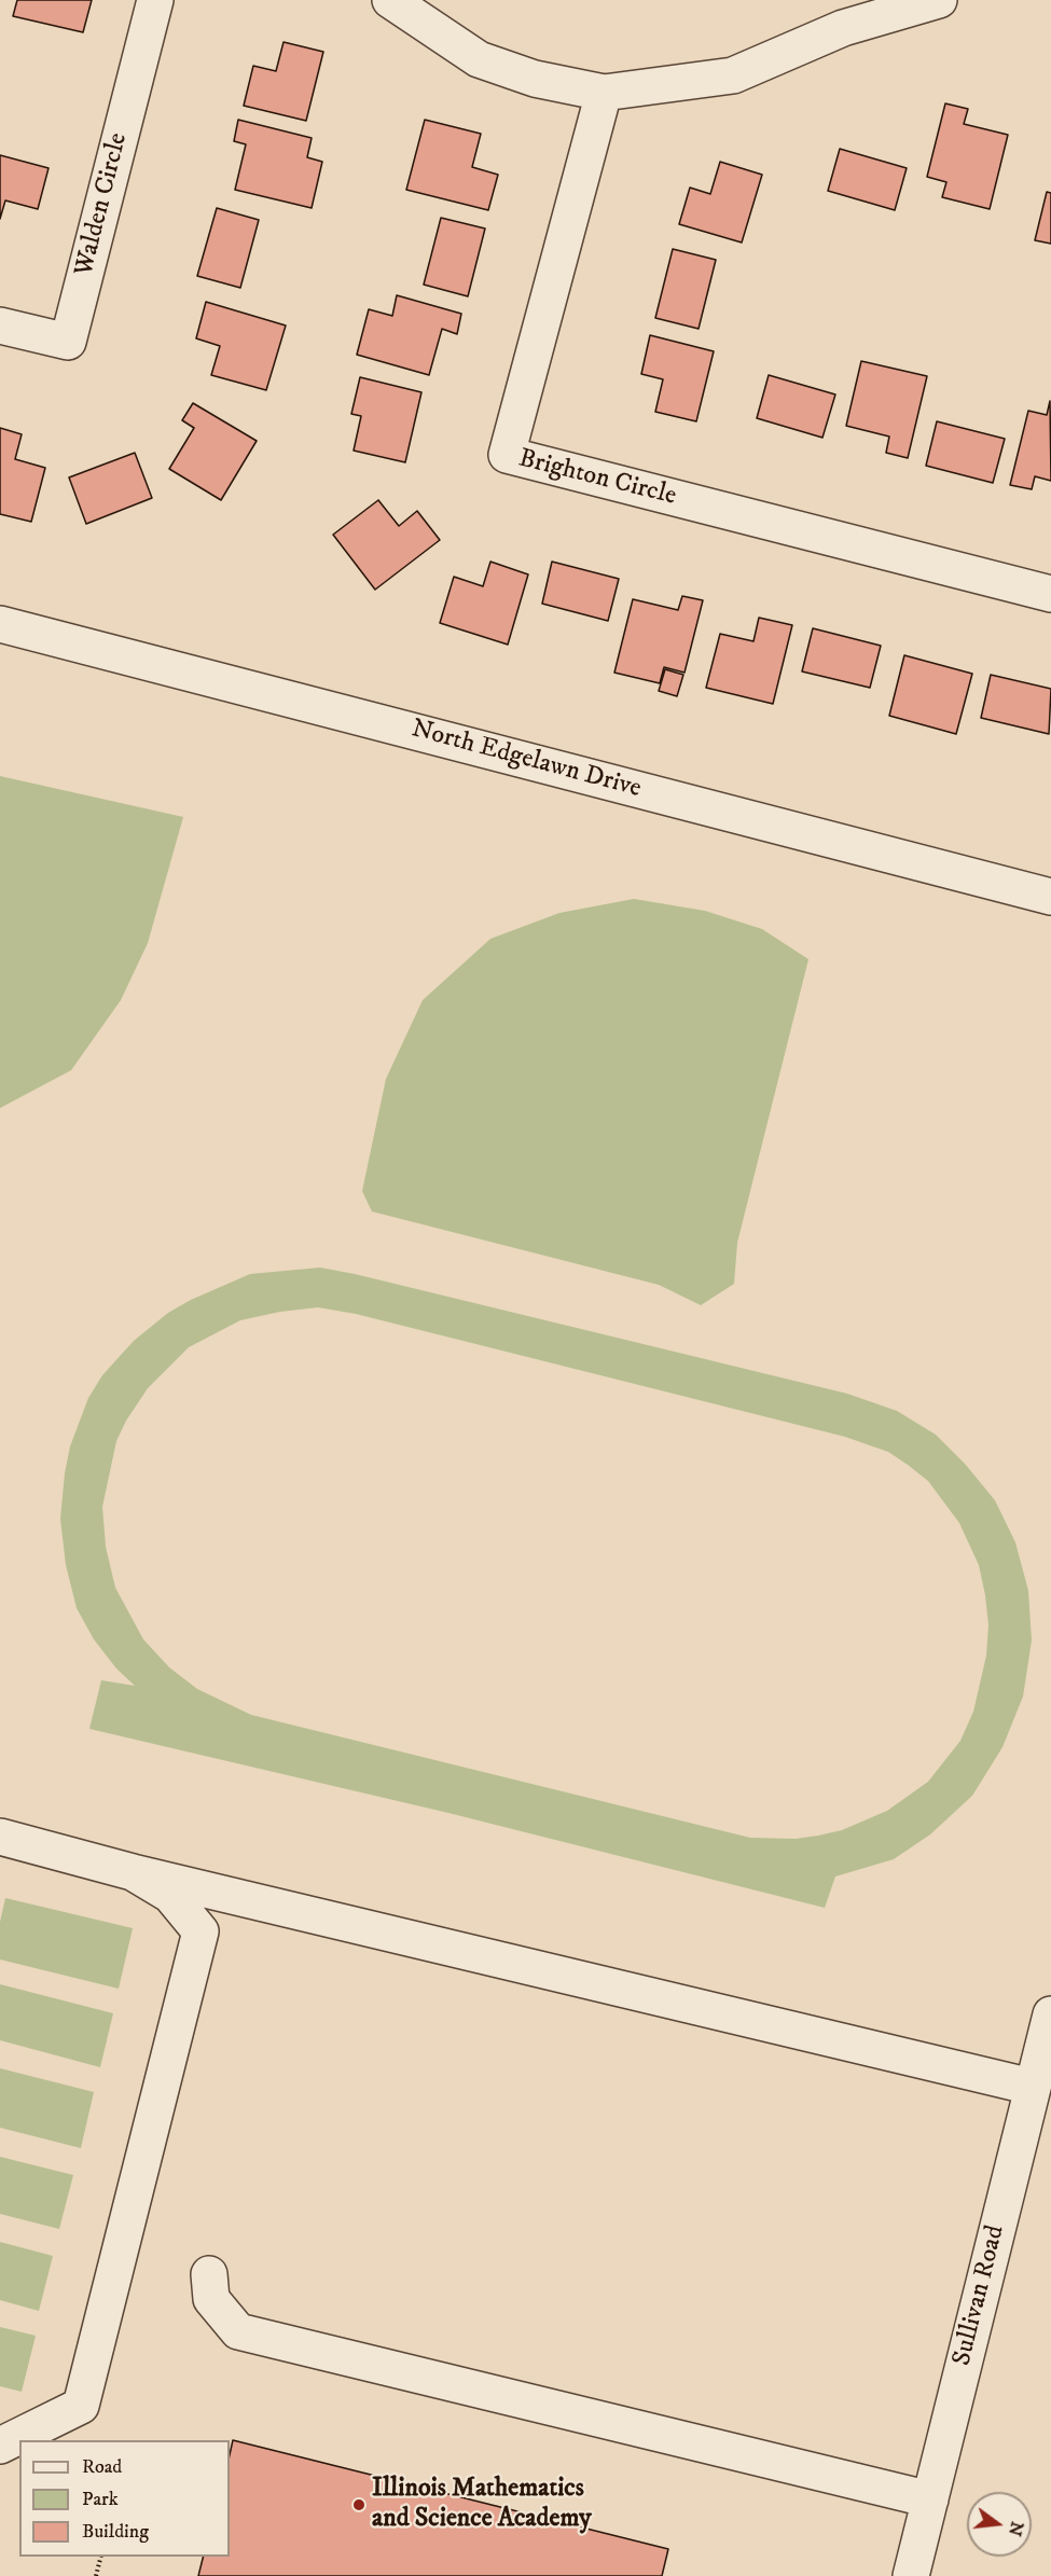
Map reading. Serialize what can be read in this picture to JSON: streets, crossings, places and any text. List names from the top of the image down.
{
  "streets": {
    "street": [
      "Walden Circle",
      "Brighton Circle",
      "North Edgelawn Drive",
      "Sullivan Road"
    ]
  },
  "places": ["Illinois Mathematics and Science Academy"],
  "legend": ["Road", "Park", "Building"],
  "north": "right"
}
